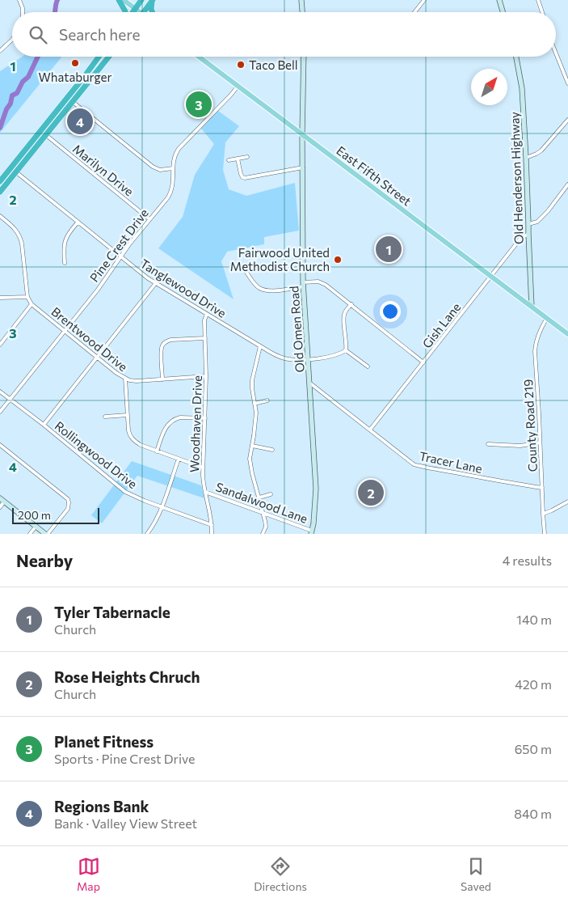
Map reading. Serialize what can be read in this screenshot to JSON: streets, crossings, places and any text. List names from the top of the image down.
{
  "streets": {
    "main road": ["East Fifth Street"],
    "street": [
      "Marilyn Drive",
      "Old Henderson Highway",
      "Pine Crest Drive",
      "Tanglewood Drive",
      "Gish Lane",
      "Old Omen Road",
      "Brentwood Drive",
      "Woodhaven Drive",
      "County Road 219",
      "Rollingwood Drive",
      "Tracer Lane",
      "Sandalwood Lane"
    ]
  },
  "crossings": [
    ["Marilyn Drive", "Pine Crest Drive"],
    ["East Fifth Street", "Old Henderson Highway"],
    ["East Fifth Street", "Pine Crest Drive"],
    ["East Fifth Street", "Gish Lane"],
    ["East Fifth Street", "Old Omen Road"],
    ["East Fifth Street", "County Road 219"],
    ["Old Henderson Highway", "Gish Lane"],
    ["Pine Crest Drive", "Tanglewood Drive"],
    ["Pine Crest Drive", "Brentwood Drive"],
    ["Pine Crest Drive", "Rollingwood Drive"],
    ["Tanglewood Drive", "Old Omen Road"],
    ["Tanglewood Drive", "Woodhaven Drive"],
    ["Gish Lane", "Tracer Lane"],
    ["Old Omen Road", "Tracer Lane"],
    ["Old Omen Road", "Sandalwood Lane"],
    ["Brentwood Drive", "Woodhaven Drive"],
    ["Woodhaven Drive", "Rollingwood Drive"],
    ["Woodhaven Drive", "Sandalwood Lane"],
    ["County Road 219", "Tracer Lane"]
  ],
  "places": ["Whataburger", "Taco Bell", "Fairwood United Methodist Church"],
  "scale_bar": "200 m",
  "north": "top right",
  "page": {
    "search": "Search here",
    "pins": [
      "3",
      "4",
      "1",
      "2"
    ],
    "scale": "200 m",
    "heading": ["Nearby", "4 results"],
    "list": [
      {
        "mark": "1",
        "name": "Tyler Tabernacle",
        "note": "Church",
        "value": "140 m"
      },
      {
        "mark": "2",
        "name": "Rose Heights Chruch",
        "note": "Church",
        "value": "420 m"
      },
      {
        "mark": "3",
        "name": "Planet Fitness",
        "note": "Sports · Pine Crest Drive",
        "value": "650 m"
      },
      {
        "mark": "4",
        "name": "Regions Bank",
        "note": "Bank · Valley View Street",
        "value": "840 m"
      }
    ],
    "nav": ["Map", "Directions", "Saved"]
  },
  "grid": {
    "rows": [
      "1",
      "2",
      "3",
      "4"
    ]
  }
}
